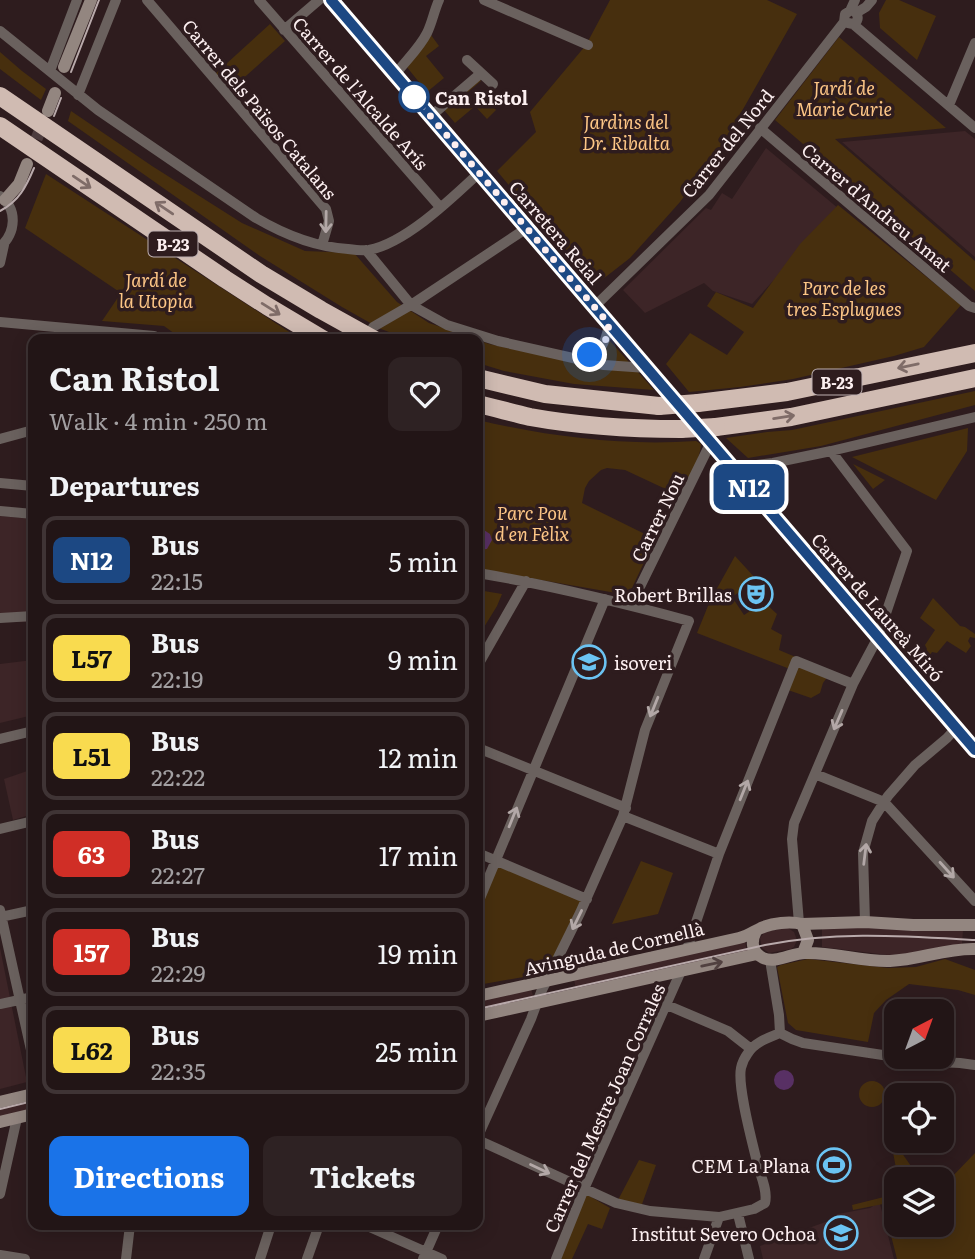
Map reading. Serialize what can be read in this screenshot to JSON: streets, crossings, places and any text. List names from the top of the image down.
{
  "streets": {
    "highway": ["B-23"],
    "main road": ["Carretera Reial", "Carrer de Laureà Miró"],
    "street": [
      "Carrer de l'Alcalde Arís",
      "Carrer dels Països Catalans",
      "Carrer del Nord",
      "Carrer d'Andreu Amat",
      "Carrer Nou",
      "Avinguda de Cornellà",
      "Carrer del Mestre Joan Corrales"
    ]
  },
  "crossings": [
    ["Carrer del Nord", "Carrer d'Andreu Amat"],
    ["Carrer del Nord", "Carretera Reial"],
    ["Carretera Reial", "B-23"],
    ["Carretera Reial", "Carrer Nou"],
    ["Carretera Reial", "Carrer de Laureà Miró"],
    ["B-23", "Carrer Nou"],
    ["Avinguda de Cornellà", "Carrer del Mestre Joan Corrales"]
  ],
  "parks": [
    "Jardí de Marie Curie",
    "Jardins del Dr. Ribalta",
    "Jardí de la Utopia",
    "Parc de les tres Esplugues",
    "Parc Pou d'en Fèlix"
  ],
  "places": {
    "other": ["Can Ristol"],
    "theatre": ["Robert Brillas"],
    "school or university": ["isoveri", "Institut Severo Ochoa"],
    "sports": ["CEM La Plana"]
  },
  "lines": ["bus line N12"],
  "north": "top right",
  "page": {
    "on_map": "N12",
    "heading": [
      ["Can Ristol", "Walk · 4 min · 250 m"],
      "Departures"
    ],
    "list": [
      {
        "mark": "N12",
        "name": "Bus",
        "note": "22:15",
        "value": "5 min"
      },
      {
        "mark": "L57",
        "name": "Bus",
        "note": "22:19",
        "value": "9 min"
      },
      {
        "mark": "L51",
        "name": "Bus",
        "note": "22:22",
        "value": "12 min"
      },
      {
        "mark": "63",
        "name": "Bus",
        "note": "22:27",
        "value": "17 min"
      },
      {
        "mark": "157",
        "name": "Bus",
        "note": "22:29",
        "value": "19 min"
      },
      {
        "mark": "L62",
        "name": "Bus",
        "note": "22:35",
        "value": "25 min"
      }
    ],
    "buttons": ["Directions", "Tickets"]
  }
}
